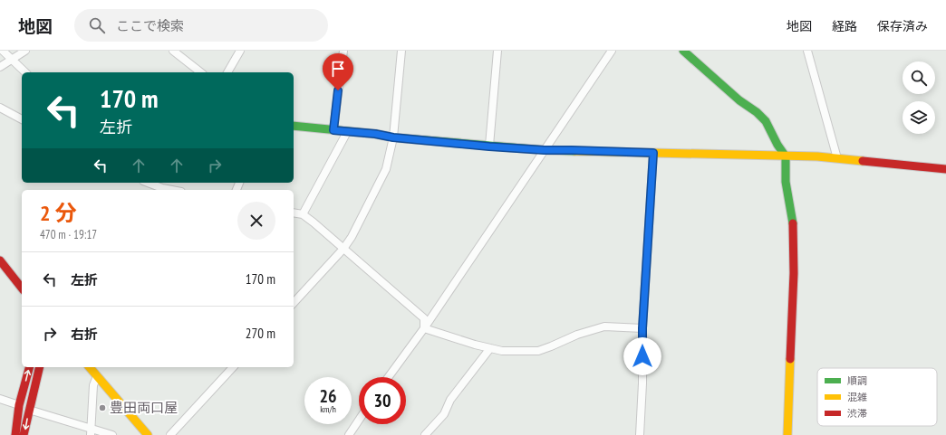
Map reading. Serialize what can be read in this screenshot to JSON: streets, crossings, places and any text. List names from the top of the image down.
{
  "places": ["豊田両口屋"],
  "legend": ["順調", "混雑", "渋滞"],
  "page": {
    "header": "地図",
    "search": "ここで検索",
    "nav": ["地図", "経路", "保存済み"],
    "turn": ["170 m", "左折"],
    "heading": ["2 分", "470 m · 19:17"],
    "list": [
      {
        "name": "左折",
        "value": "170 m"
      },
      {
        "name": "右折",
        "value": "270 m"
      }
    ],
    "speed": "26 km/h",
    "limit": "30"
  }
}
